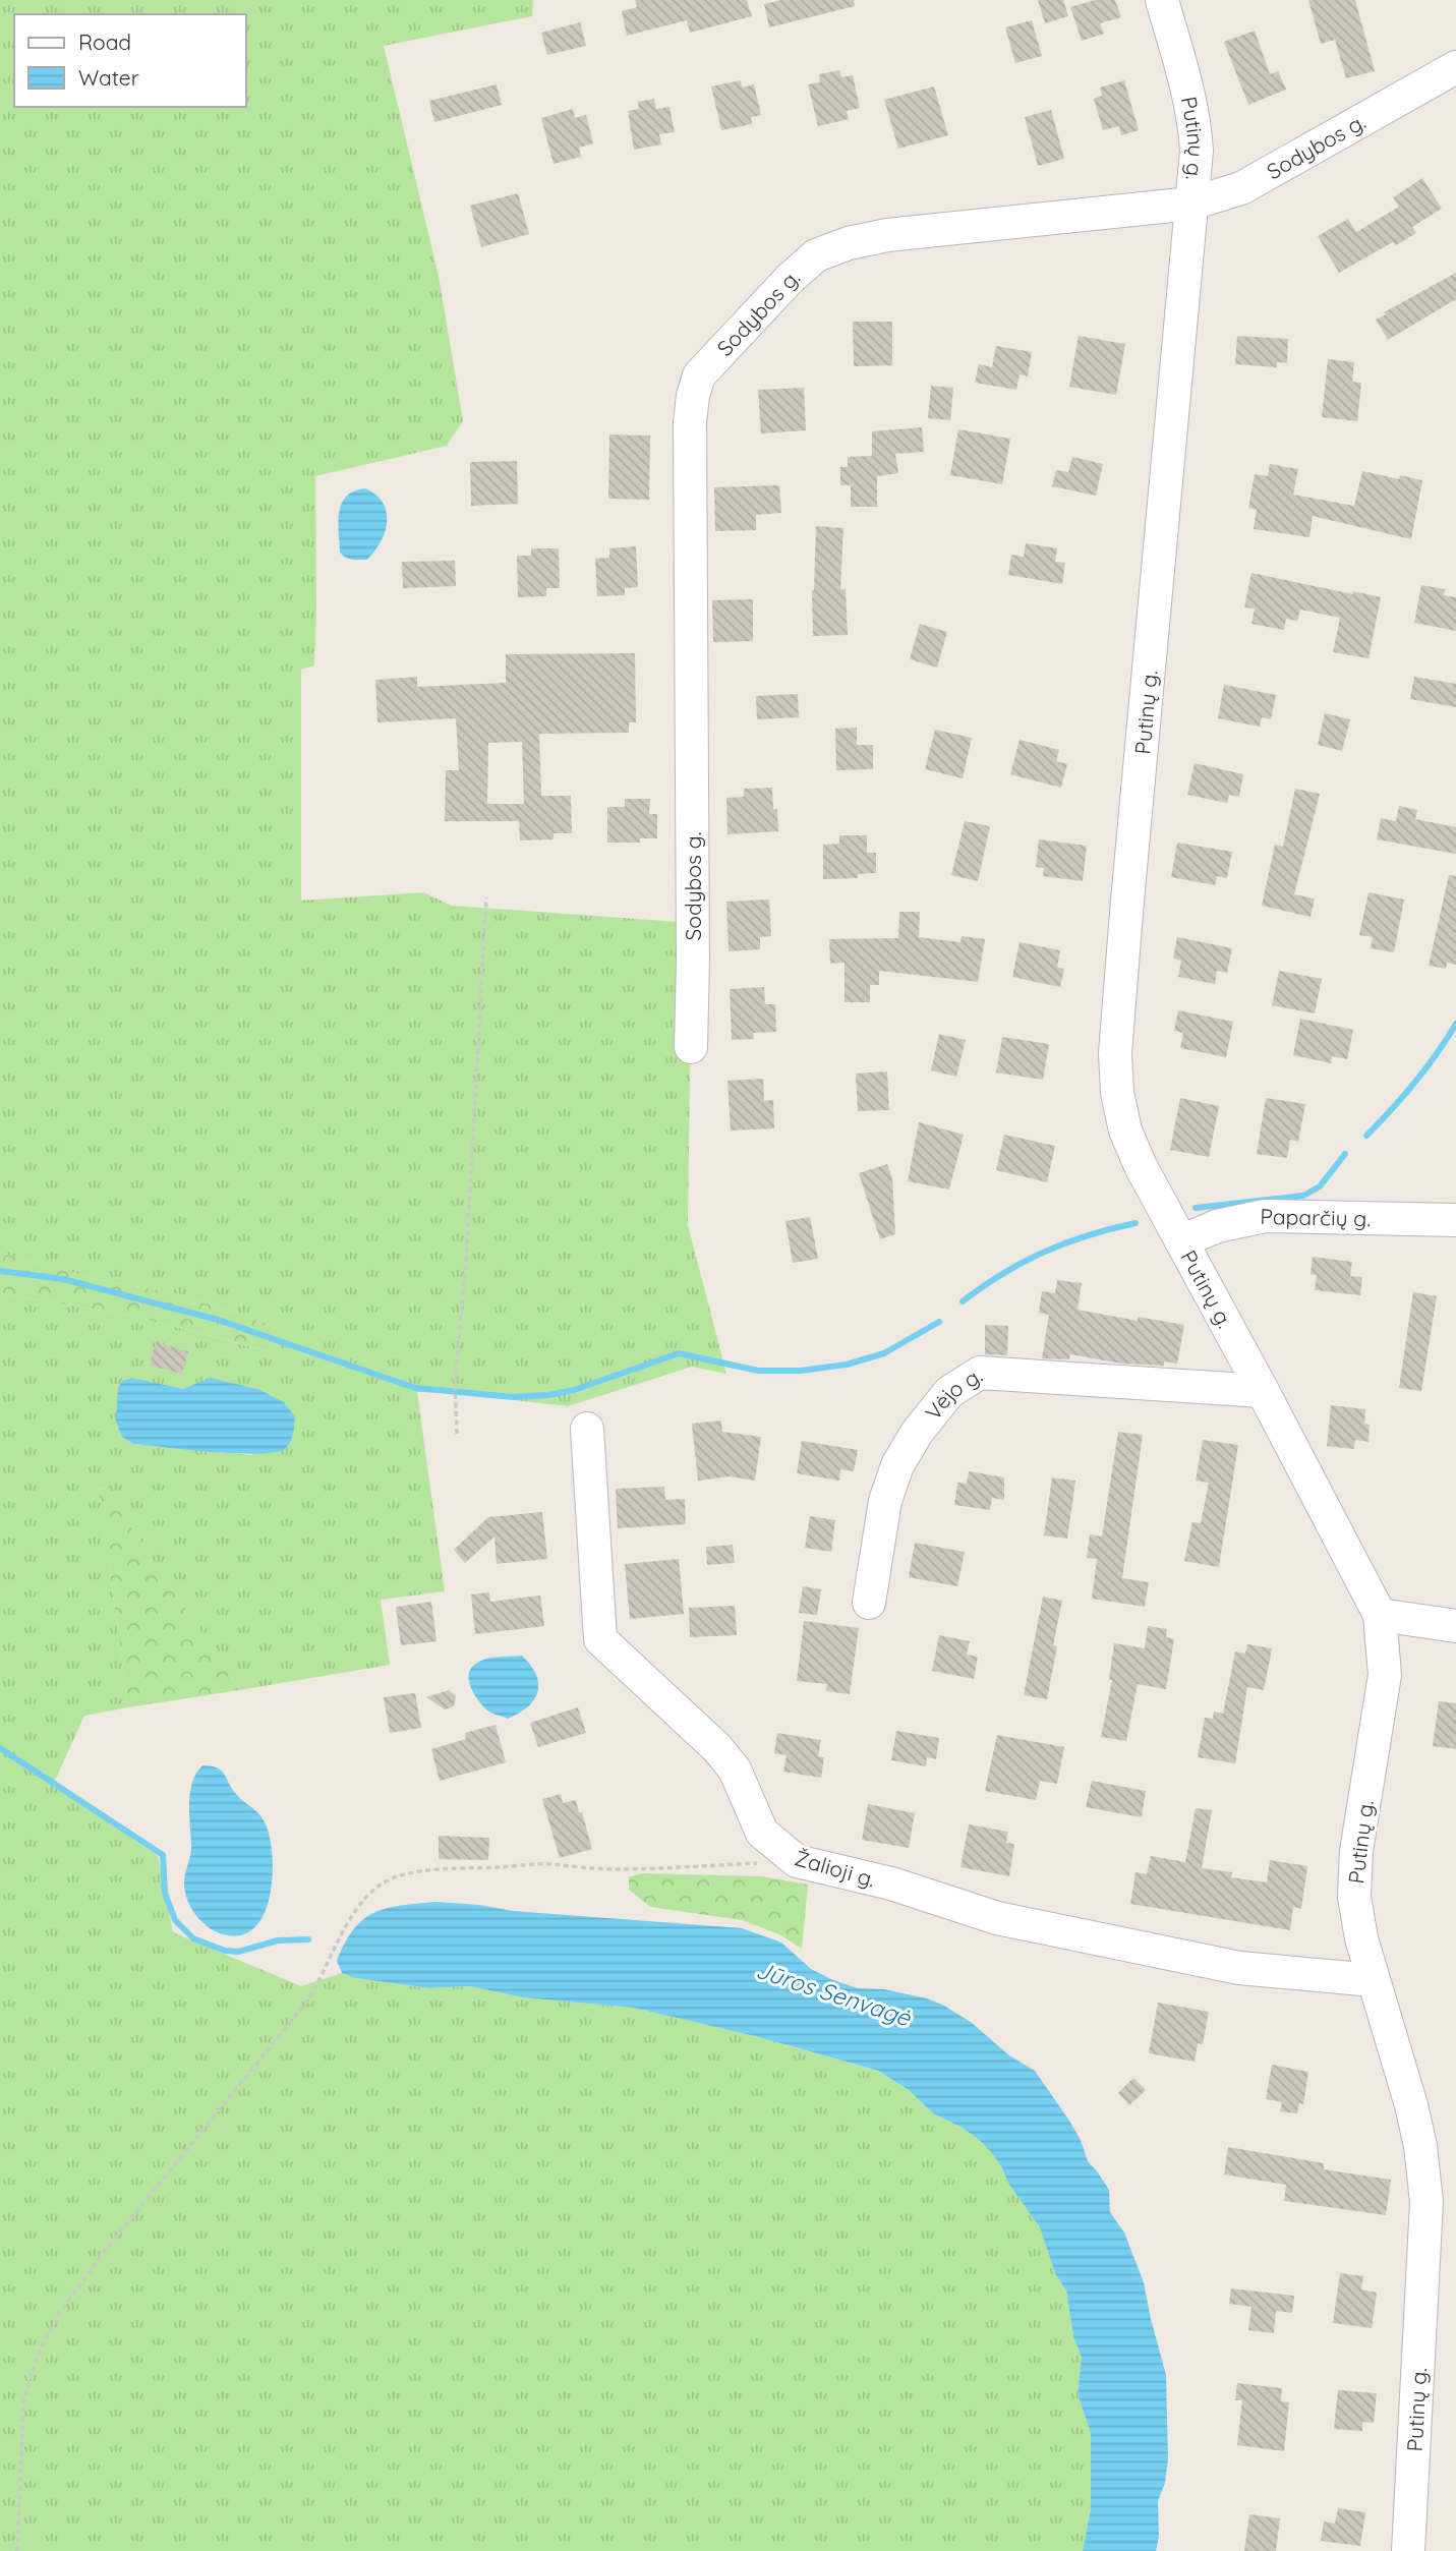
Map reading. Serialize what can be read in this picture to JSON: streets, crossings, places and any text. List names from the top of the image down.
{
  "streets": {
    "street": [
      "Putinų g.",
      "Sodybos g.",
      "Paparčių g.",
      "Vėjo g.",
      "Žalioji g."
    ]
  },
  "crossings": [
    ["Putinų g.", "Sodybos g."],
    ["Putinų g.", "Paparčių g."],
    ["Putinų g.", "Vėjo g."],
    ["Putinų g.", "Žalioji g."]
  ],
  "water": ["Jūros Senvagė"],
  "legend": ["Road", "Water"]
}
